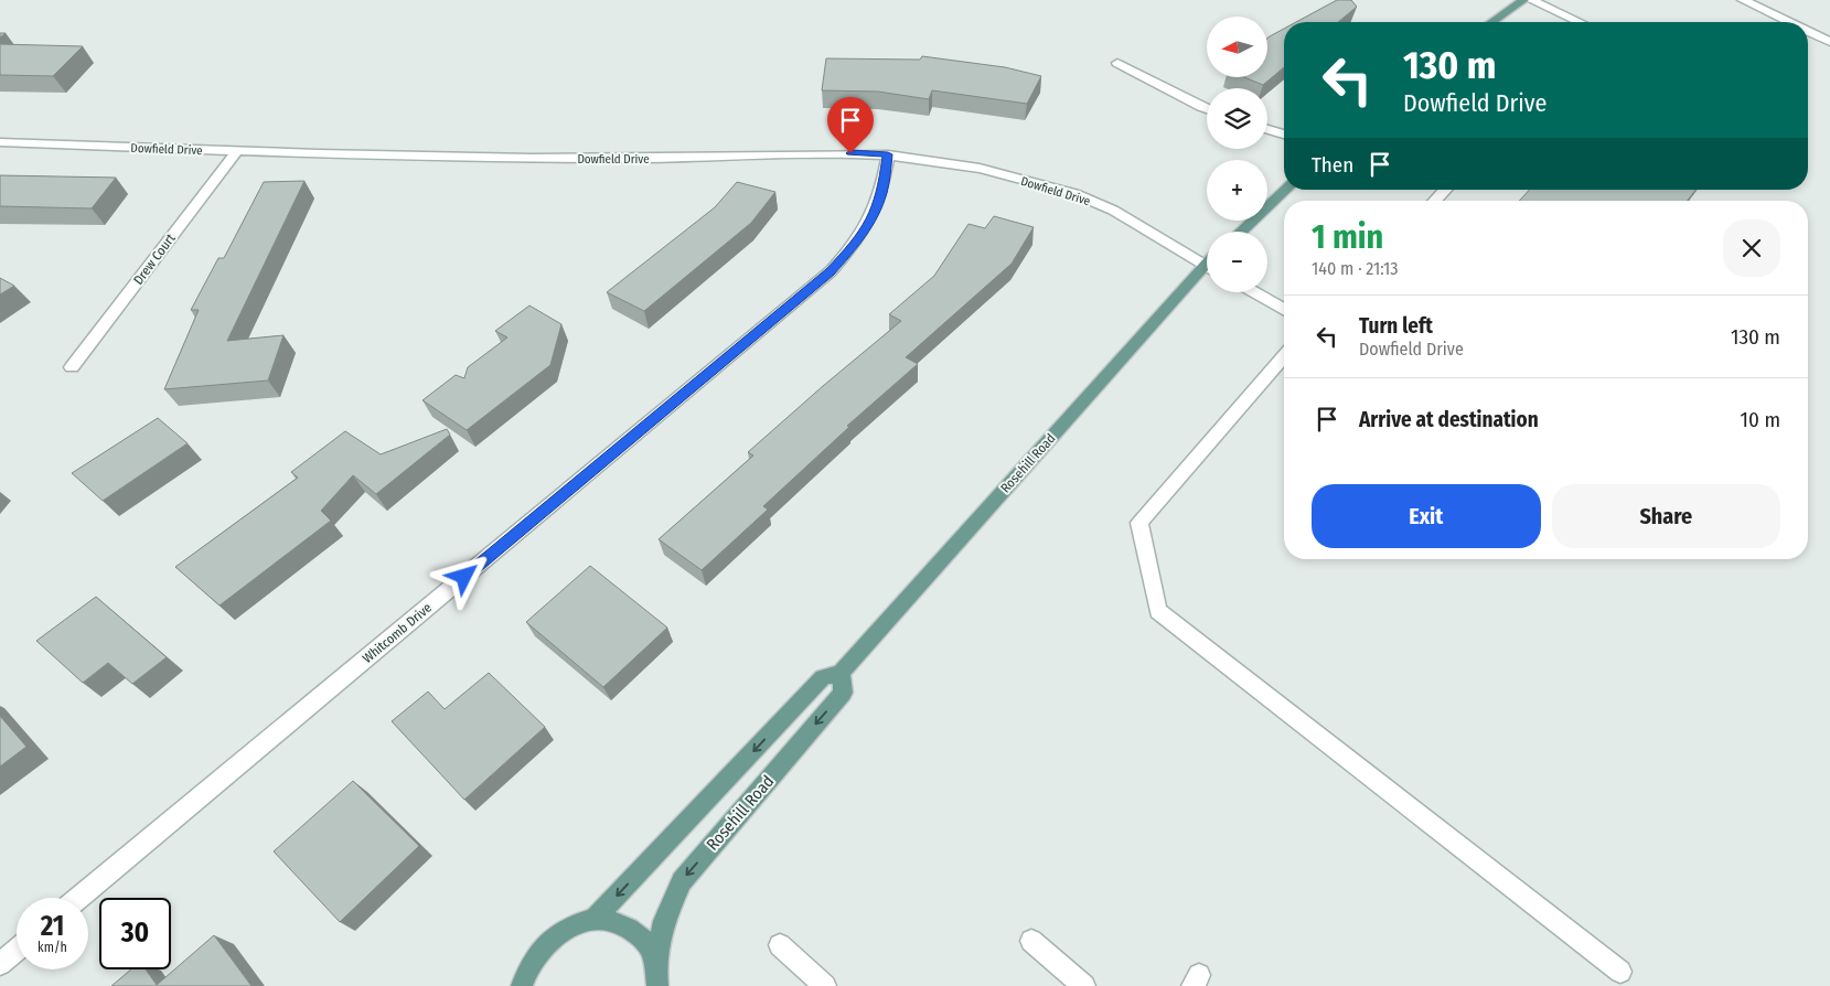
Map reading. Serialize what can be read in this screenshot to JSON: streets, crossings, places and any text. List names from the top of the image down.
{
  "streets": {
    "main road": ["Rosehill Road"],
    "street": ["Dowfield Drive", "Drew Court", "Whitcomb Drive"]
  },
  "crossings": [
    ["Dowfield Drive", "Drew Court"],
    ["Dowfield Drive", "Whitcomb Drive"]
  ],
  "one_way": ["Rosehill Road"],
  "north": "left",
  "page": {
    "map_buttons": ["+", "−"],
    "turn": ["130 m", "Dowfield Drive"],
    "then": "Then",
    "heading": ["1 min", "140 m · 21:13"],
    "list": [
      {
        "name": "Turn left",
        "note": "Dowfield Drive",
        "value": "130 m"
      },
      {
        "name": "Arrive at destination",
        "value": "10 m"
      }
    ],
    "buttons": ["Exit", "Share"],
    "speed": "21 km/h",
    "limit": "30"
  }
}
